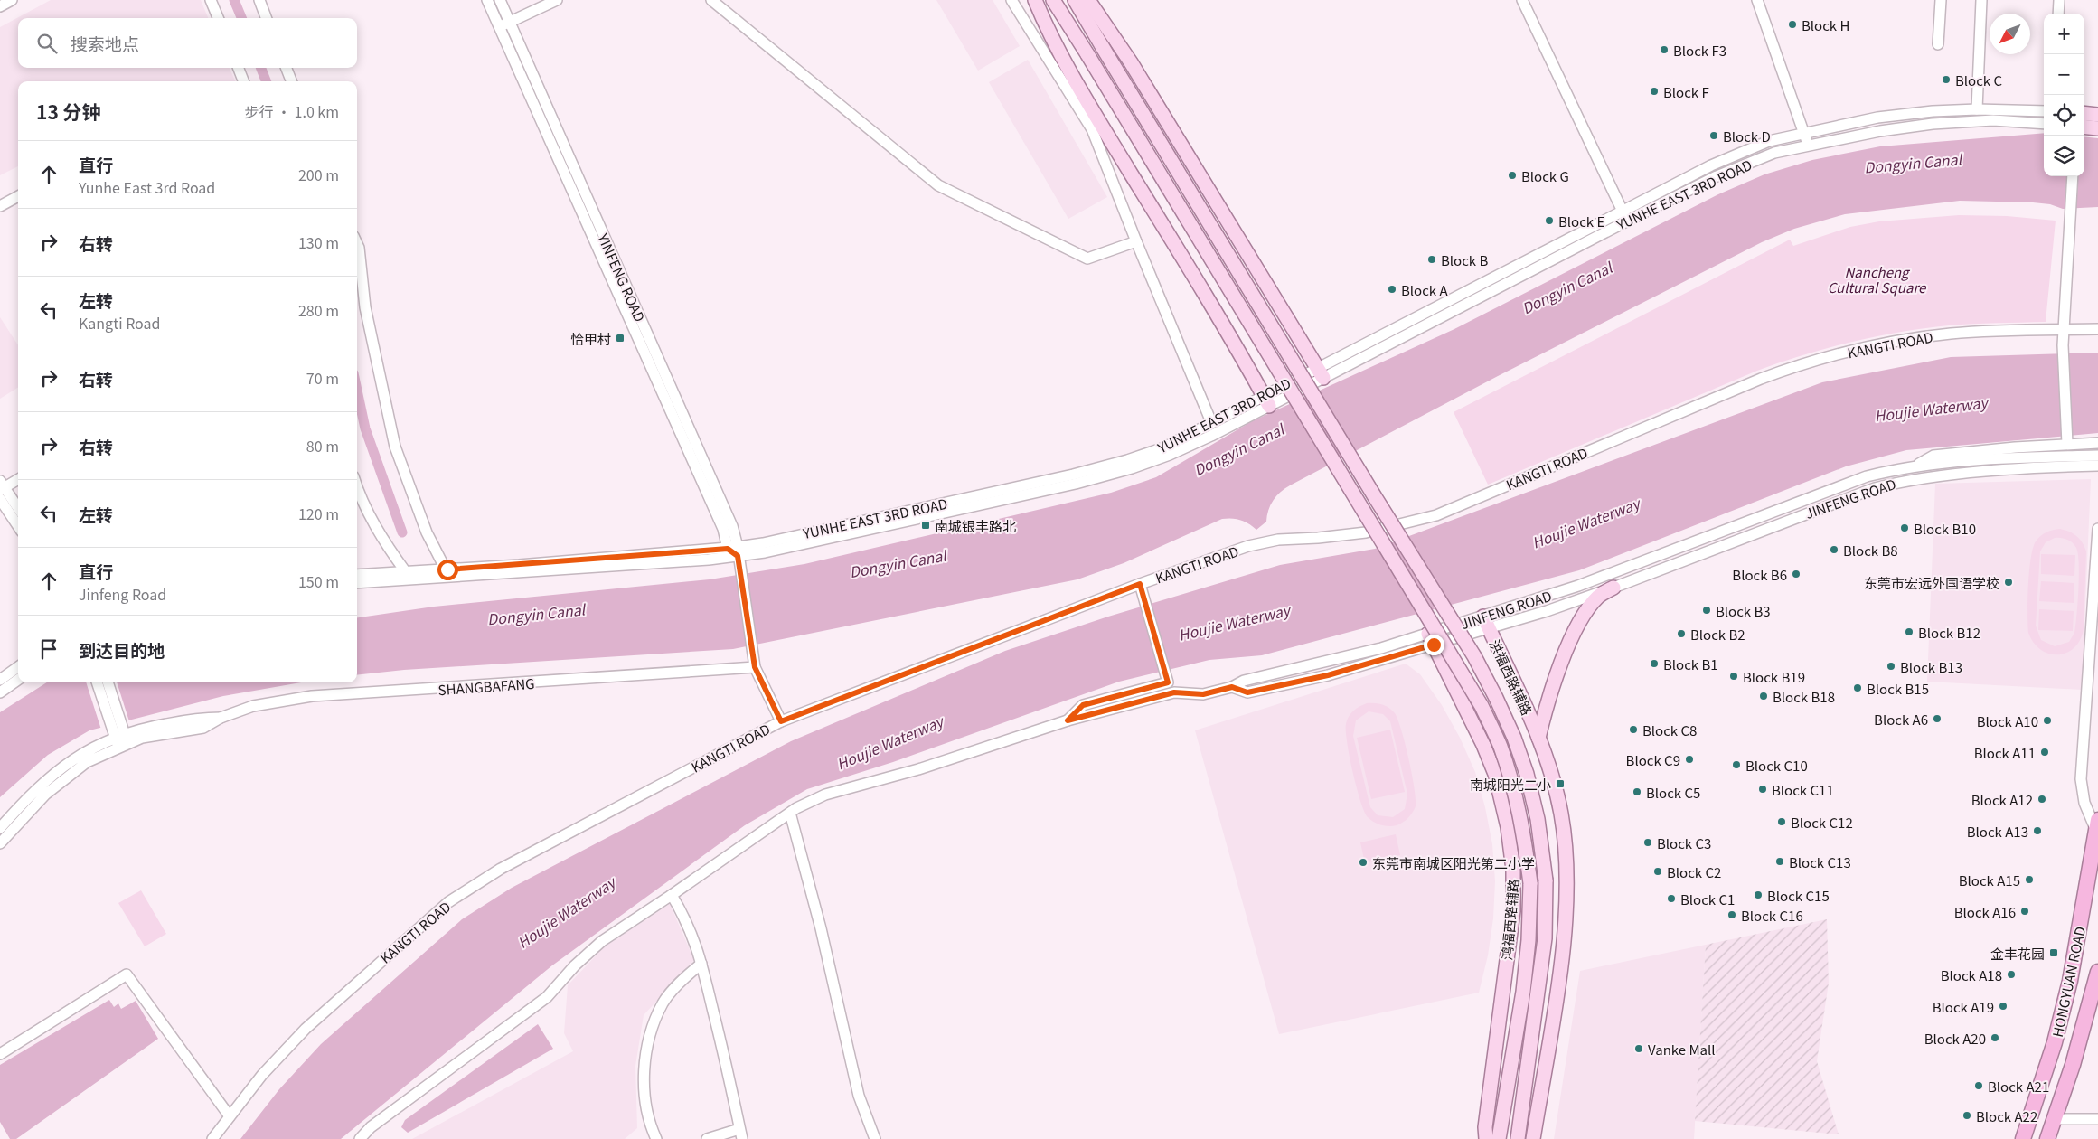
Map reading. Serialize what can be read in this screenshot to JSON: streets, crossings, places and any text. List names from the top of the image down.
{
  "streets": {
    "highway": ["HONGYUAN ROAD"],
    "main road": ["洪福西路辅路", "鸿福西路辅路"],
    "street": [
      "YUNHE EAST 3RD ROAD",
      "YINFENG ROAD",
      "KANGTI ROAD",
      "JINFENG ROAD",
      "SHANGBAFANG"
    ]
  },
  "crossings": [
    ["YUNHE EAST 3RD ROAD", "YINFENG ROAD"],
    ["JINFENG ROAD", "洪福西路辅路"],
    ["JINFENG ROAD", "鸿福西路辅路"]
  ],
  "water": ["Dongyin Canal", "Houjie Waterway"],
  "parks": ["Nancheng Cultural Square"],
  "places": {
    "other": [
      "Block H",
      "Block F3",
      "Block C",
      "Block F",
      "Block D",
      "Block G",
      "Block E",
      "Block B",
      "Block A",
      "Block B10",
      "Block B8",
      "Block B6",
      "东莞市宏远外国语学校",
      "Block B3",
      "Block B12",
      "Block B2",
      "Block B1",
      "Block B13",
      "Block B19",
      "Block B15",
      "Block B18",
      "Block A6",
      "Block A10",
      "Block C8",
      "Block A11",
      "Block C9",
      "Block C10",
      "Block C11",
      "Block C5",
      "Block A12",
      "Block C12",
      "Block A13",
      "Block C3",
      "Block C13",
      "东莞市南城区阳光第二小学",
      "Block C2",
      "Block A15",
      "Block C15",
      "Block C1",
      "Block A16",
      "Block C16",
      "Block A18",
      "Block A19",
      "Block A20",
      "Vanke Mall",
      "Block A21",
      "Block A22"
    ],
    "transit": [
      "恰甲村",
      "南城银丰路北",
      "南城阳光二小",
      "金丰花园"
    ]
  },
  "north": "bottom left",
  "page": {
    "map_buttons": ["+", "−"],
    "search": "搜索地点",
    "heading": ["13 分钟", "步行 · 1.0 km"],
    "list": [
      ["直行", "Yunhe East 3rd Road", "200 m"],
      ["右转", "130 m"],
      ["左转", "Kangti Road", "280 m"],
      ["右转", "70 m"],
      ["右转", "80 m"],
      ["左转", "120 m"],
      ["直行", "Jinfeng Road", "150 m"],
      "到达目的地"
    ]
  }
}
